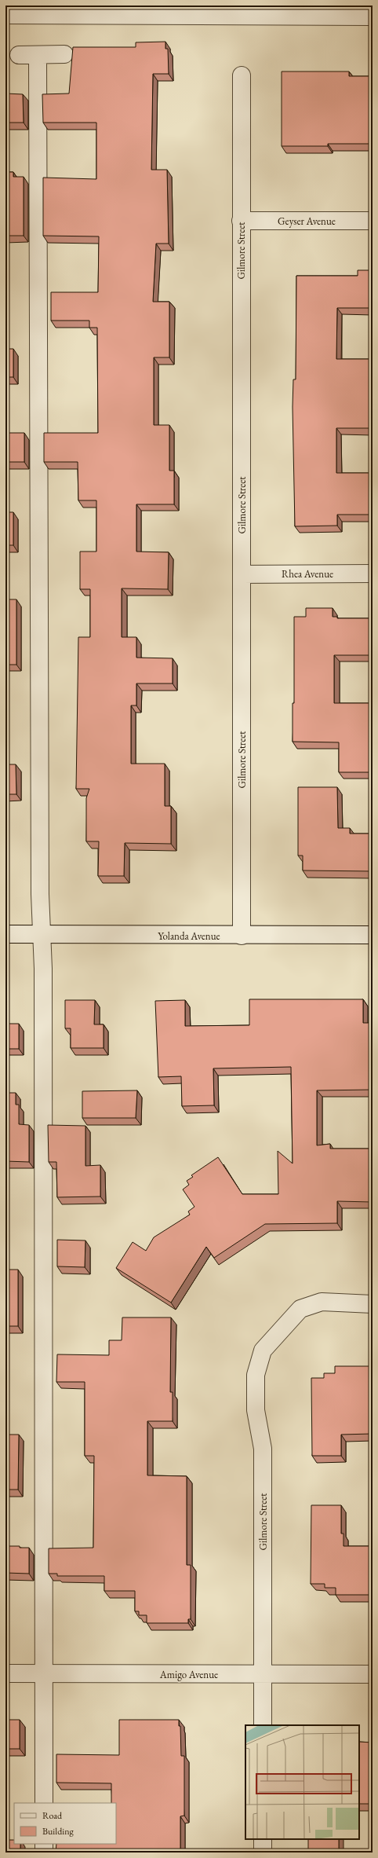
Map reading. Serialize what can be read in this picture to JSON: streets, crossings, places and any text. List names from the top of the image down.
{
  "streets": {
    "street": [
      "Geyser Avenue",
      "Gilmore Street",
      "Rhea Avenue",
      "Yolanda Avenue",
      "Amigo Avenue"
    ]
  },
  "crossings": [
    ["Geyser Avenue", "Gilmore Street"],
    ["Gilmore Street", "Rhea Avenue"],
    ["Gilmore Street", "Yolanda Avenue"],
    ["Gilmore Street", "Amigo Avenue"]
  ],
  "legend": ["Road", "Building"]
}
